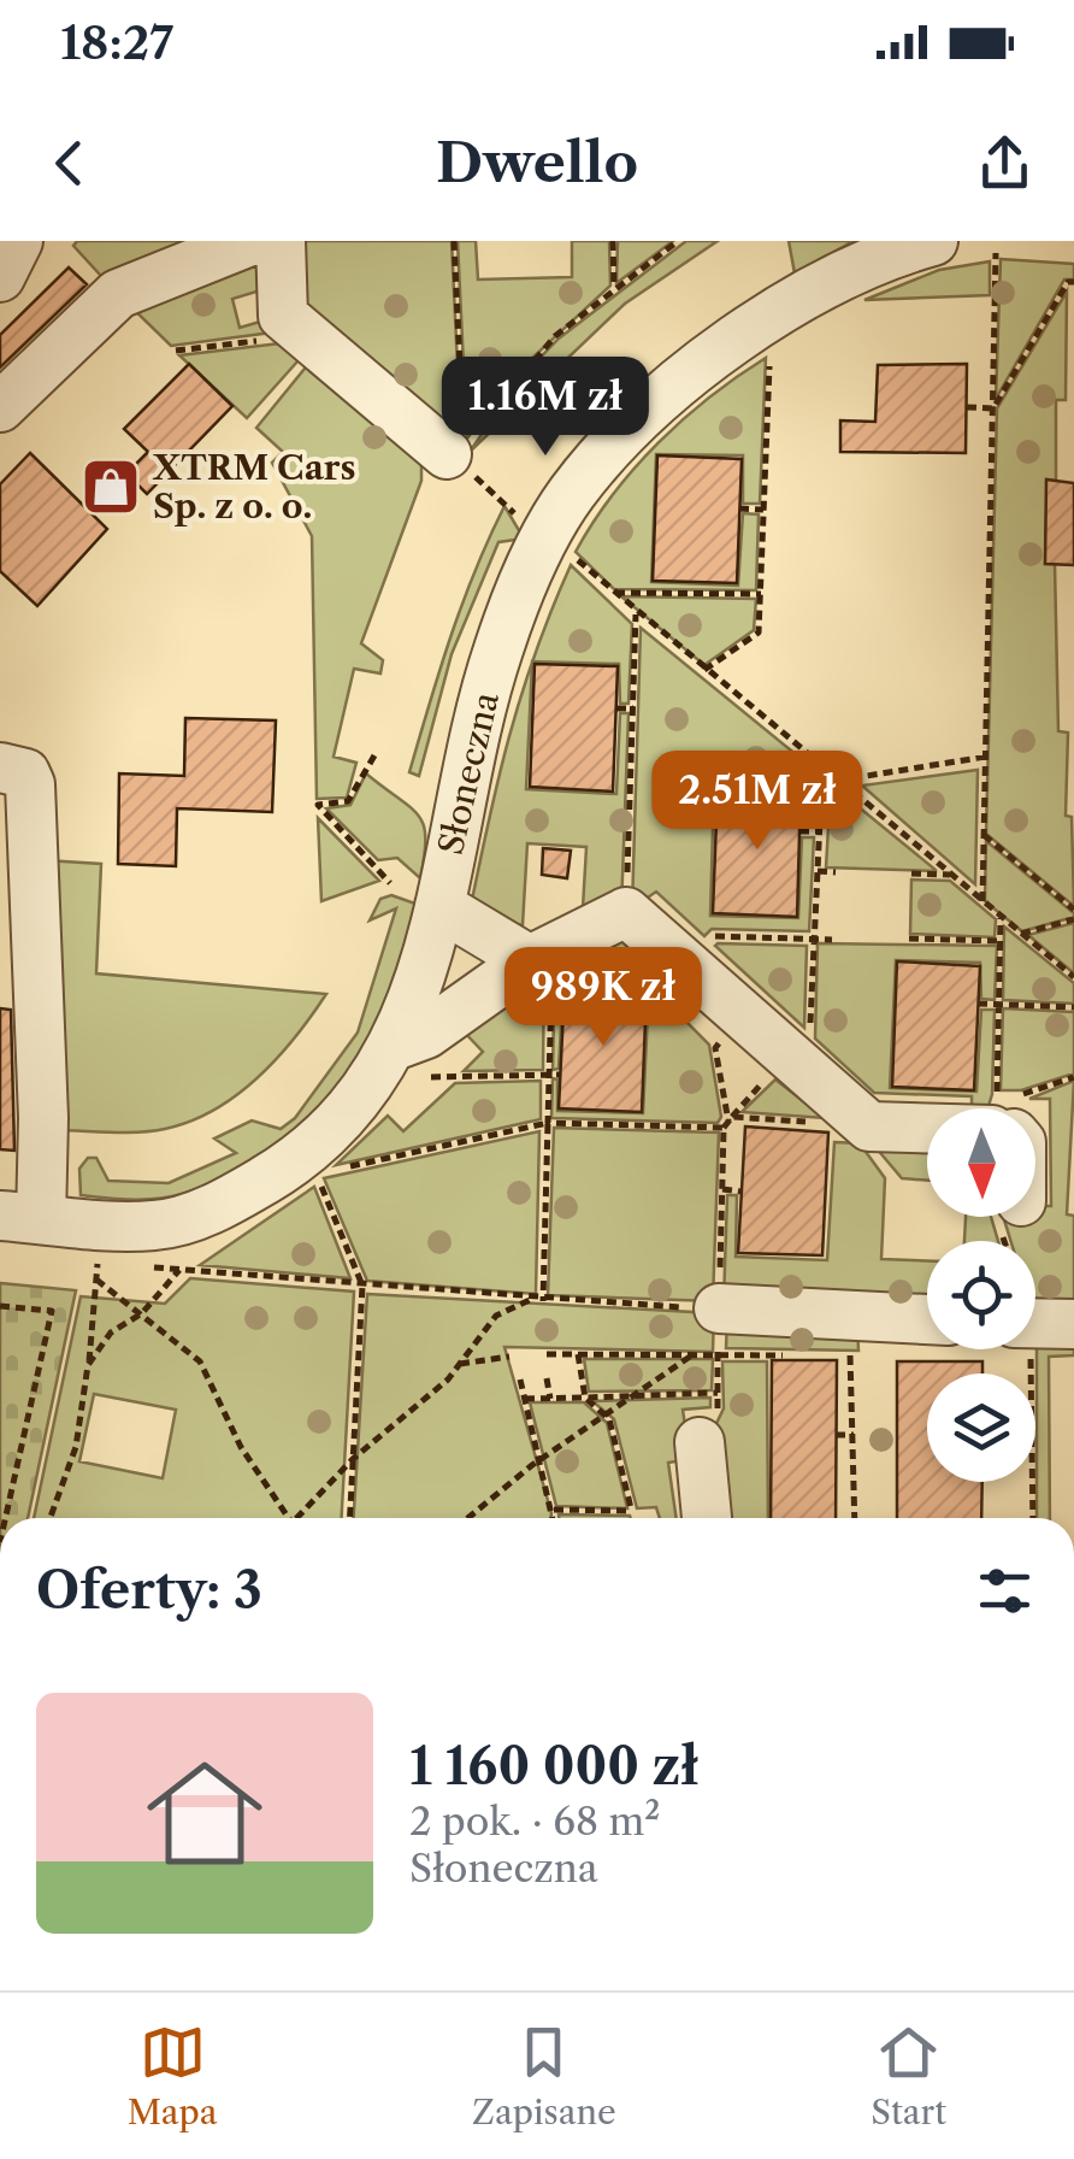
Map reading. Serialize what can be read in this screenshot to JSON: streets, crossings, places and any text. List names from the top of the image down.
{
  "streets": {
    "street": ["Słoneczna"]
  },
  "places": {
    "shop": ["XTRM Cars Sp. z o. o."]
  },
  "north": "bottom",
  "page": {
    "status": "18:27",
    "header": "Dwello",
    "price": ["1.16M zł", "2.51M zł", "989K zł"],
    "heading": "Oferty: 3",
    "list": [
      {
        "name": "1 160 000 zł",
        "note": "2 pok. · 68 m² · Słoneczna"
      }
    ],
    "tabs": ["Mapa", "Zapisane", "Start"]
  }
}
